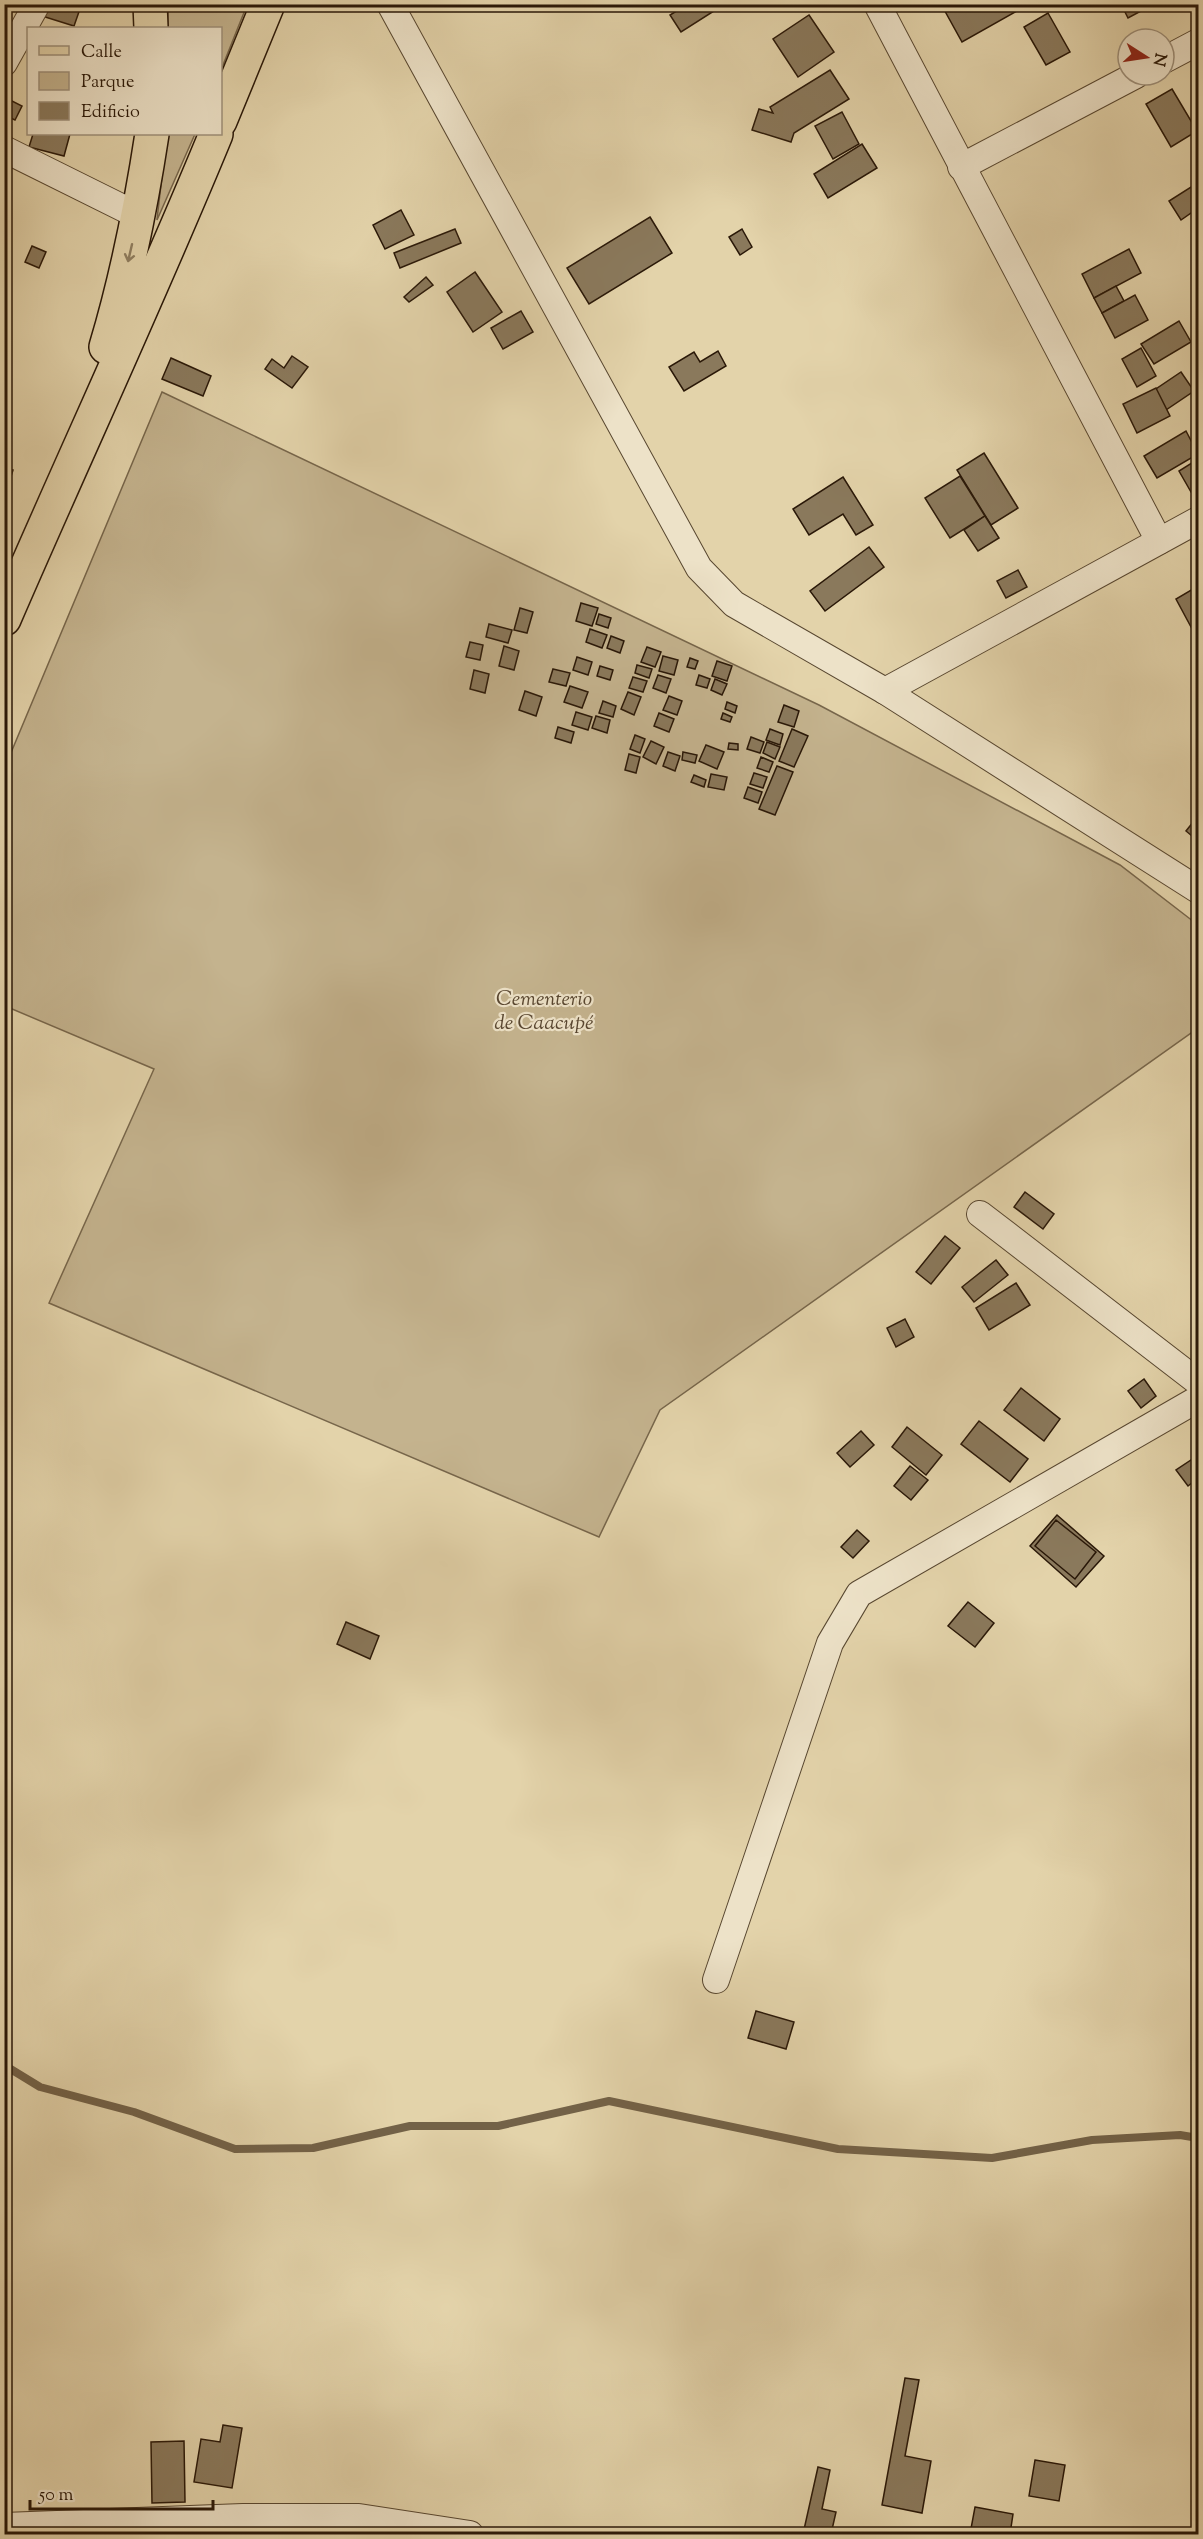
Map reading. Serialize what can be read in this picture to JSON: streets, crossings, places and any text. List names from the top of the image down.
{
  "parks": ["Cementerio de Caacupé"],
  "legend": ["Calle", "Parque", "Edificio"],
  "scale_bar": "50 m",
  "north": "right"
}
